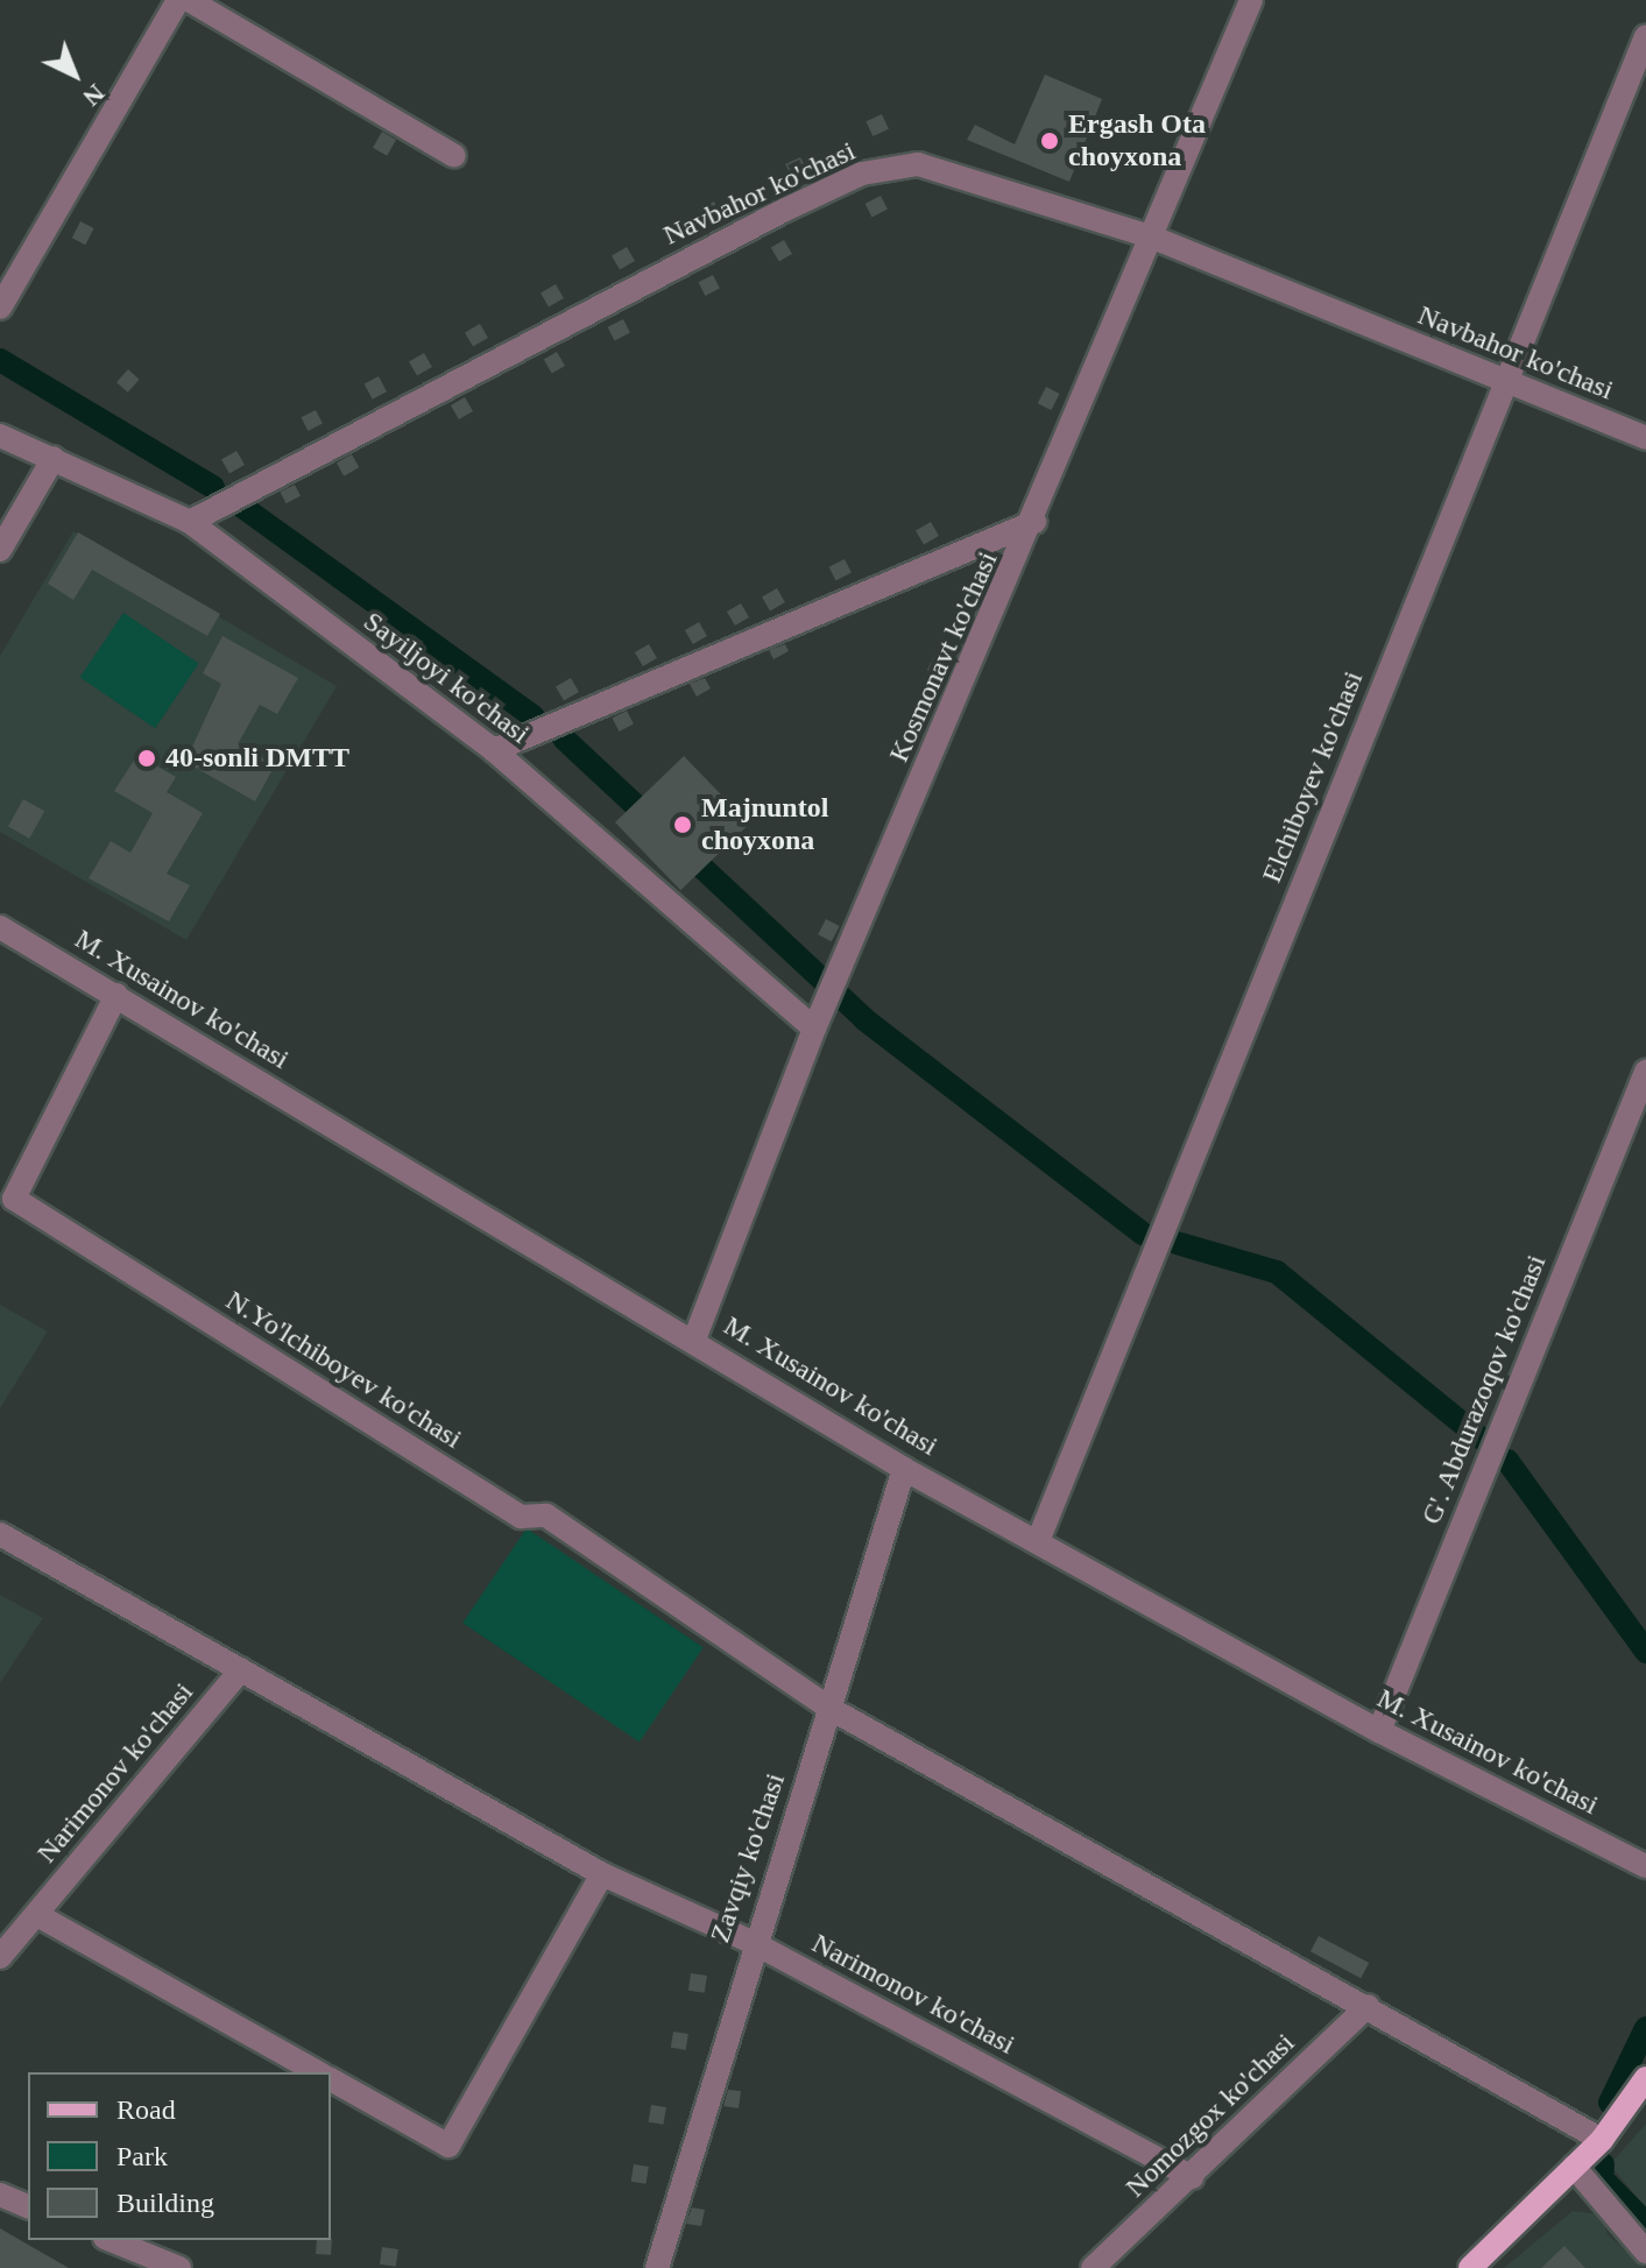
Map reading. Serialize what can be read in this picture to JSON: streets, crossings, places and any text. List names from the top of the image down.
{
  "streets": {
    "street": [
      "Navbahor ko'chasi",
      "Kosmonavt ko'chasi",
      "Sayiljoyi ko'chasi",
      "Elchiboyev ko'chasi",
      "M. Xusainov ko'chasi",
      "N.Yo'lchiboyev ko'chasi",
      "G'. Abdurazoqov ko'chasi",
      "Narimonov ko'chasi",
      "Zavqiy ko'chasi",
      "Nomozgox ko'chasi"
    ]
  },
  "crossings": [
    ["Navbahor ko'chasi", "Kosmonavt ko'chasi"],
    ["Navbahor ko'chasi", "Sayiljoyi ko'chasi"],
    ["Navbahor ko'chasi", "Elchiboyev ko'chasi"],
    ["Kosmonavt ko'chasi", "Sayiljoyi ko'chasi"],
    ["Kosmonavt ko'chasi", "M. Xusainov ko'chasi"],
    ["Elchiboyev ko'chasi", "M. Xusainov ko'chasi"],
    ["M. Xusainov ko'chasi", "N.Yo'lchiboyev ko'chasi"],
    ["M. Xusainov ko'chasi", "G'. Abdurazoqov ko'chasi"],
    ["M. Xusainov ko'chasi", "Zavqiy ko'chasi"],
    ["N.Yo'lchiboyev ko'chasi", "Zavqiy ko'chasi"],
    ["Narimonov ko'chasi", "Zavqiy ko'chasi"],
    ["Narimonov ko'chasi", "Nomozgox ko'chasi"]
  ],
  "places": ["Ergash Ota choyxona", "40-sonli DMTT", "Majnuntol choyxona"],
  "legend": ["Road", "Park", "Building"],
  "north": "bottom right"
}
